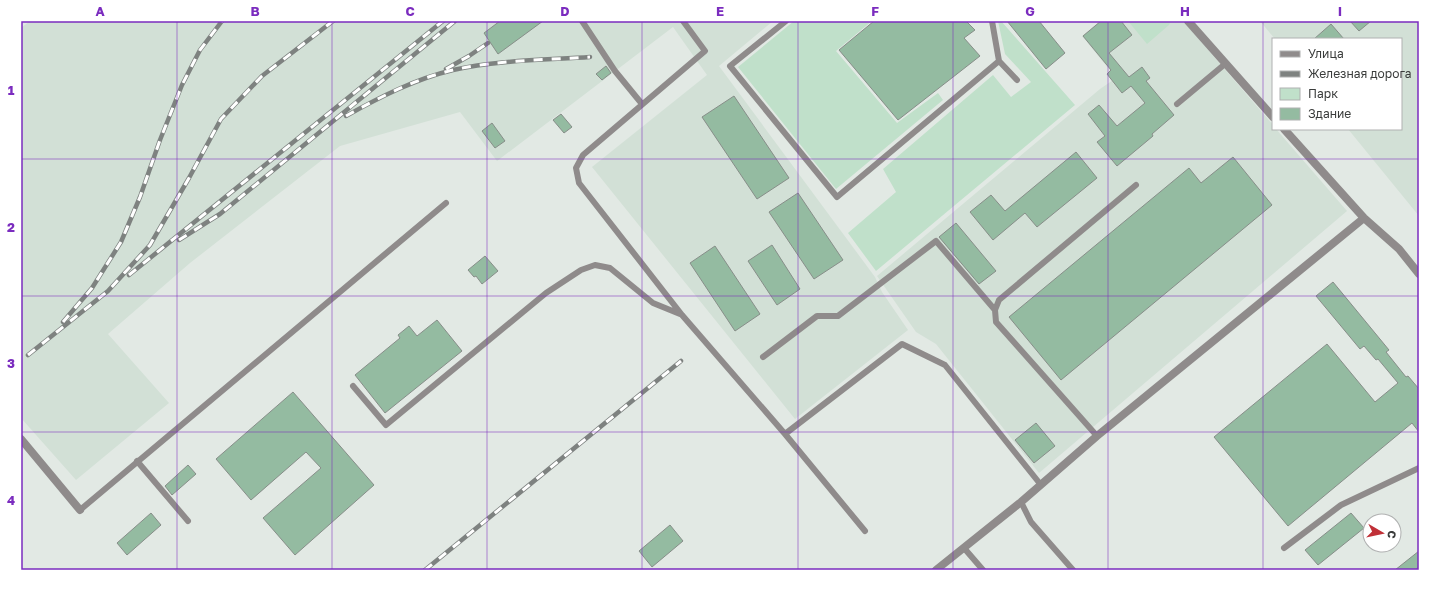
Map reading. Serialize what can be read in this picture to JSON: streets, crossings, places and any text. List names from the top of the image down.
{
  "legend": [
    "Улица",
    "Железная дорога",
    "Парк",
    "Здание"
  ],
  "north": "right",
  "grid": {
    "columns": [
      "A",
      "B",
      "C",
      "D",
      "E",
      "F",
      "G",
      "H",
      "I"
    ],
    "rows": [
      "1",
      "2",
      "3",
      "4"
    ]
  }
}
